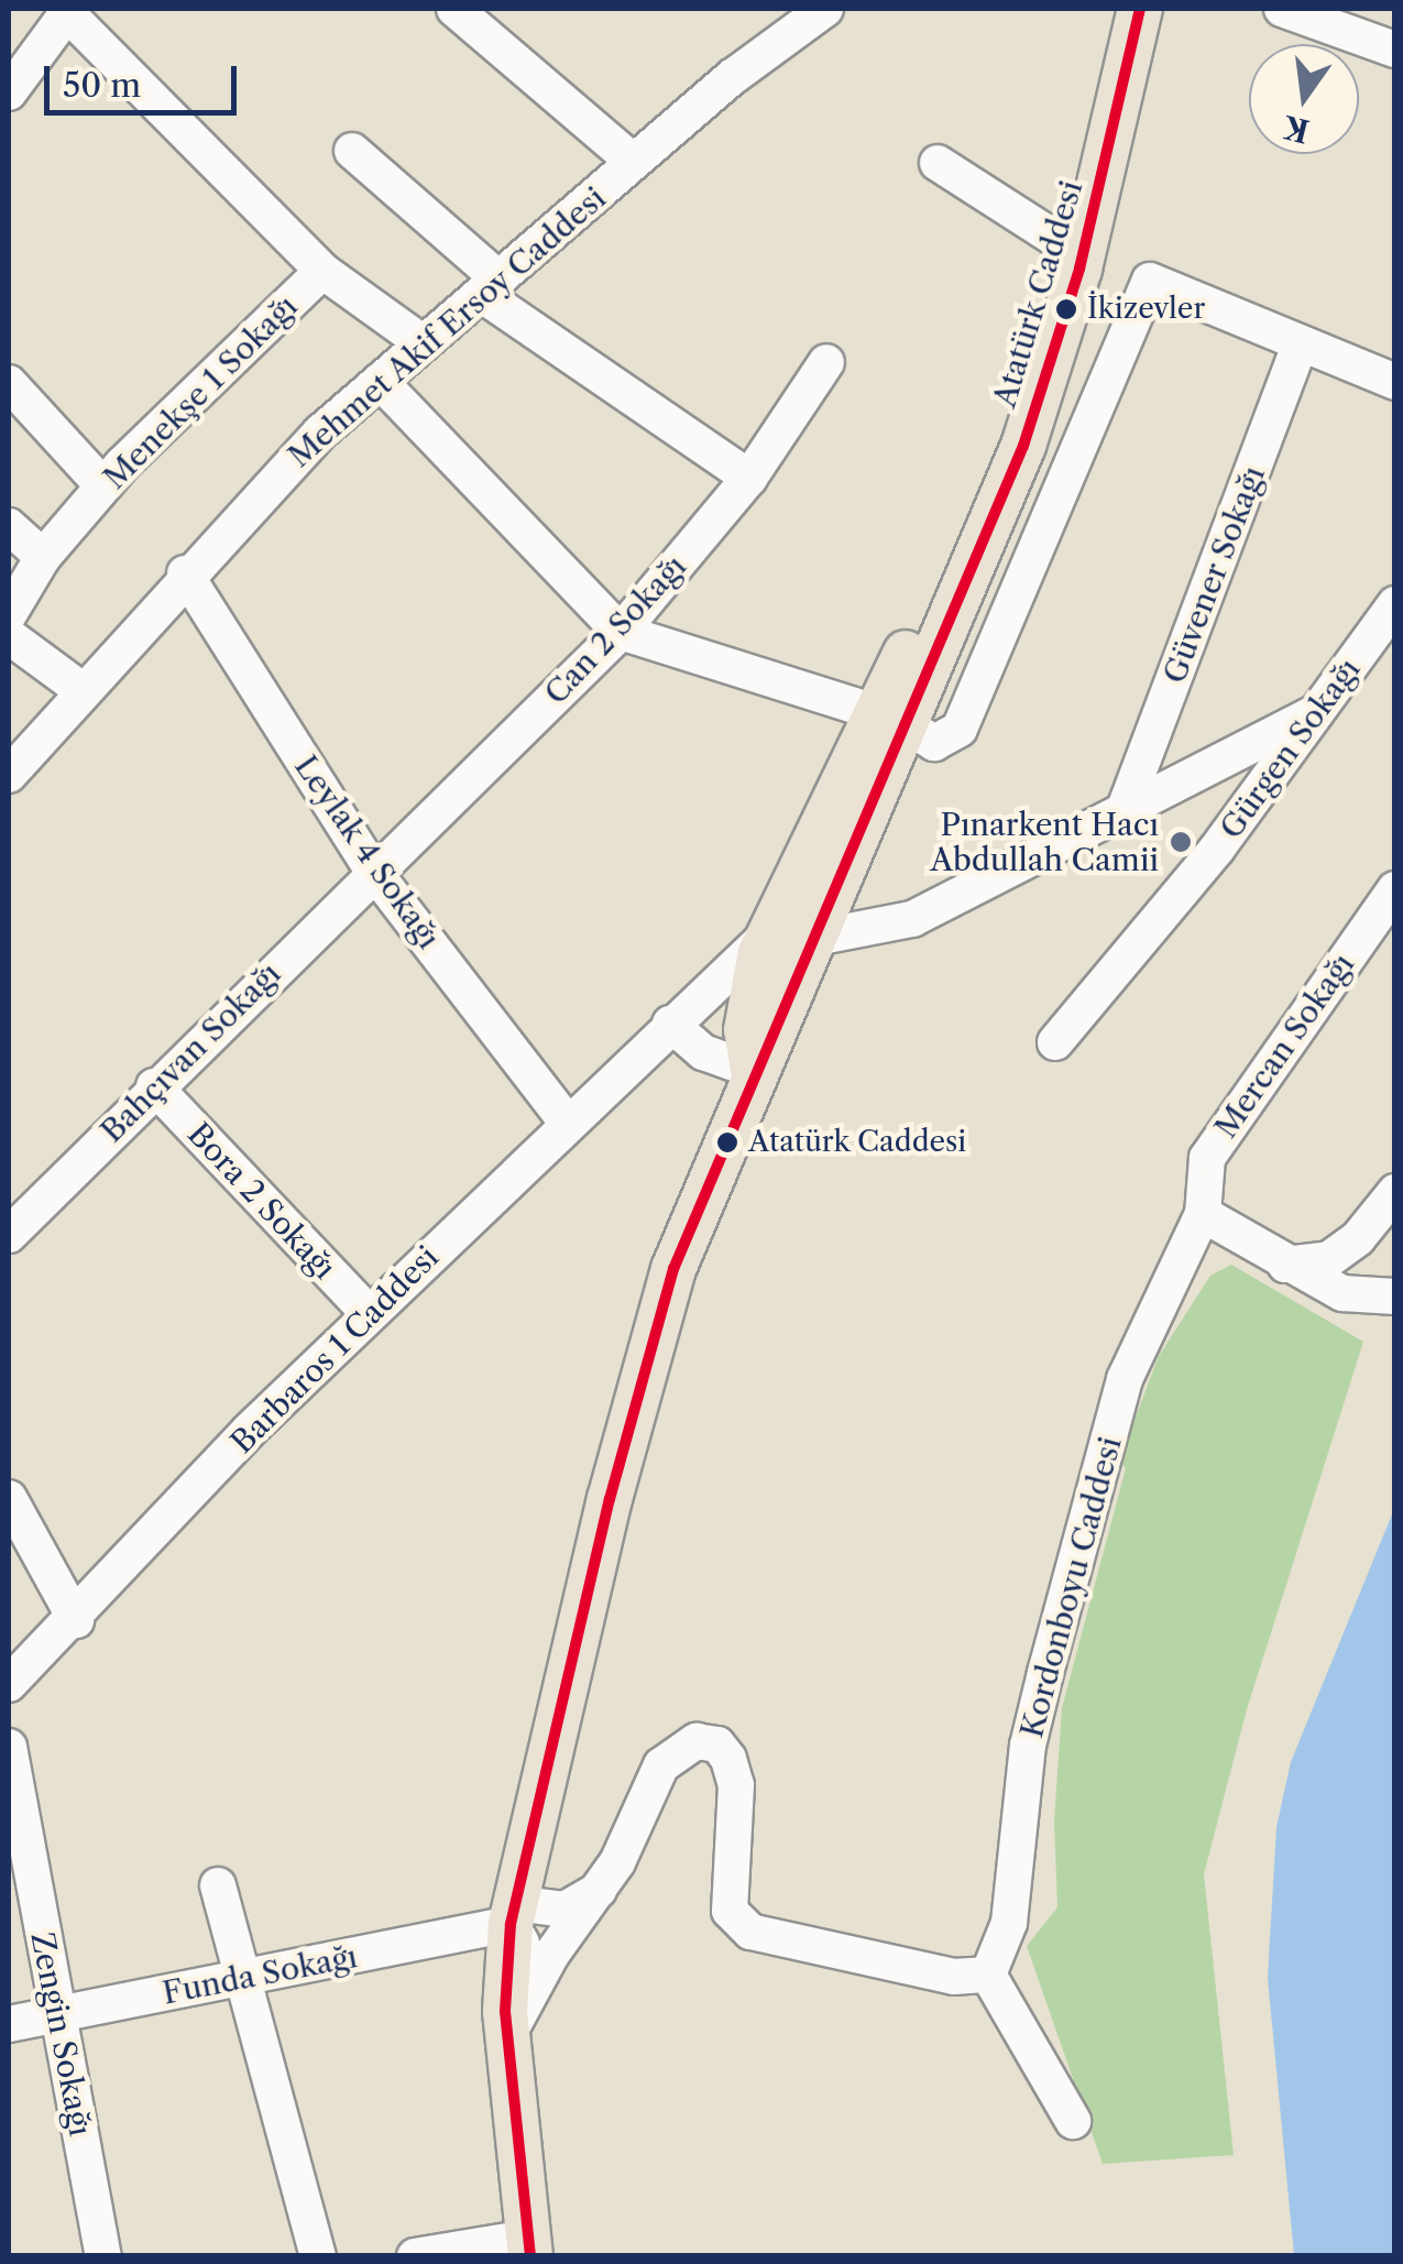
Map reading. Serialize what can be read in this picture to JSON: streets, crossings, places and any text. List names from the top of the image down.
{
  "streets": {
    "main road": ["Atatürk Caddesi"],
    "street": [
      "Mehmet Akif Ersoy Caddesi",
      "Menekşe 1 Sokağı",
      "Güvener Sokağı",
      "Can 2 Sokağı",
      "Gürgen Sokağı",
      "Leylak 4 Sokağı",
      "Mercan Sokağı",
      "Bahçıvan Sokağı",
      "Bora 2 Sokağı",
      "Barbaros 1 Caddesi",
      "Kordonboyu Caddesi",
      "Funda Sokağı",
      "Zengin Sokağı"
    ]
  },
  "crossings": [
    ["Atatürk Caddesi", "Barbaros 1 Caddesi"],
    ["Mehmet Akif Ersoy Caddesi", "Menekşe 1 Sokağı"],
    ["Mehmet Akif Ersoy Caddesi", "Leylak 4 Sokağı"],
    ["Can 2 Sokağı", "Leylak 4 Sokağı"],
    ["Can 2 Sokağı", "Bahçıvan Sokağı"],
    ["Leylak 4 Sokağı", "Bahçıvan Sokağı"],
    ["Leylak 4 Sokağı", "Barbaros 1 Caddesi"],
    ["Mercan Sokağı", "Kordonboyu Caddesi"],
    ["Bahçıvan Sokağı", "Bora 2 Sokağı"],
    ["Bora 2 Sokağı", "Barbaros 1 Caddesi"],
    ["Funda Sokağı", "Zengin Sokağı"]
  ],
  "places": ["İkizevler", "Pınarkent Hacı Abdullah Camii", "Atatürk Caddesi"],
  "scale_bar": "50 m",
  "north": "bottom"
}
